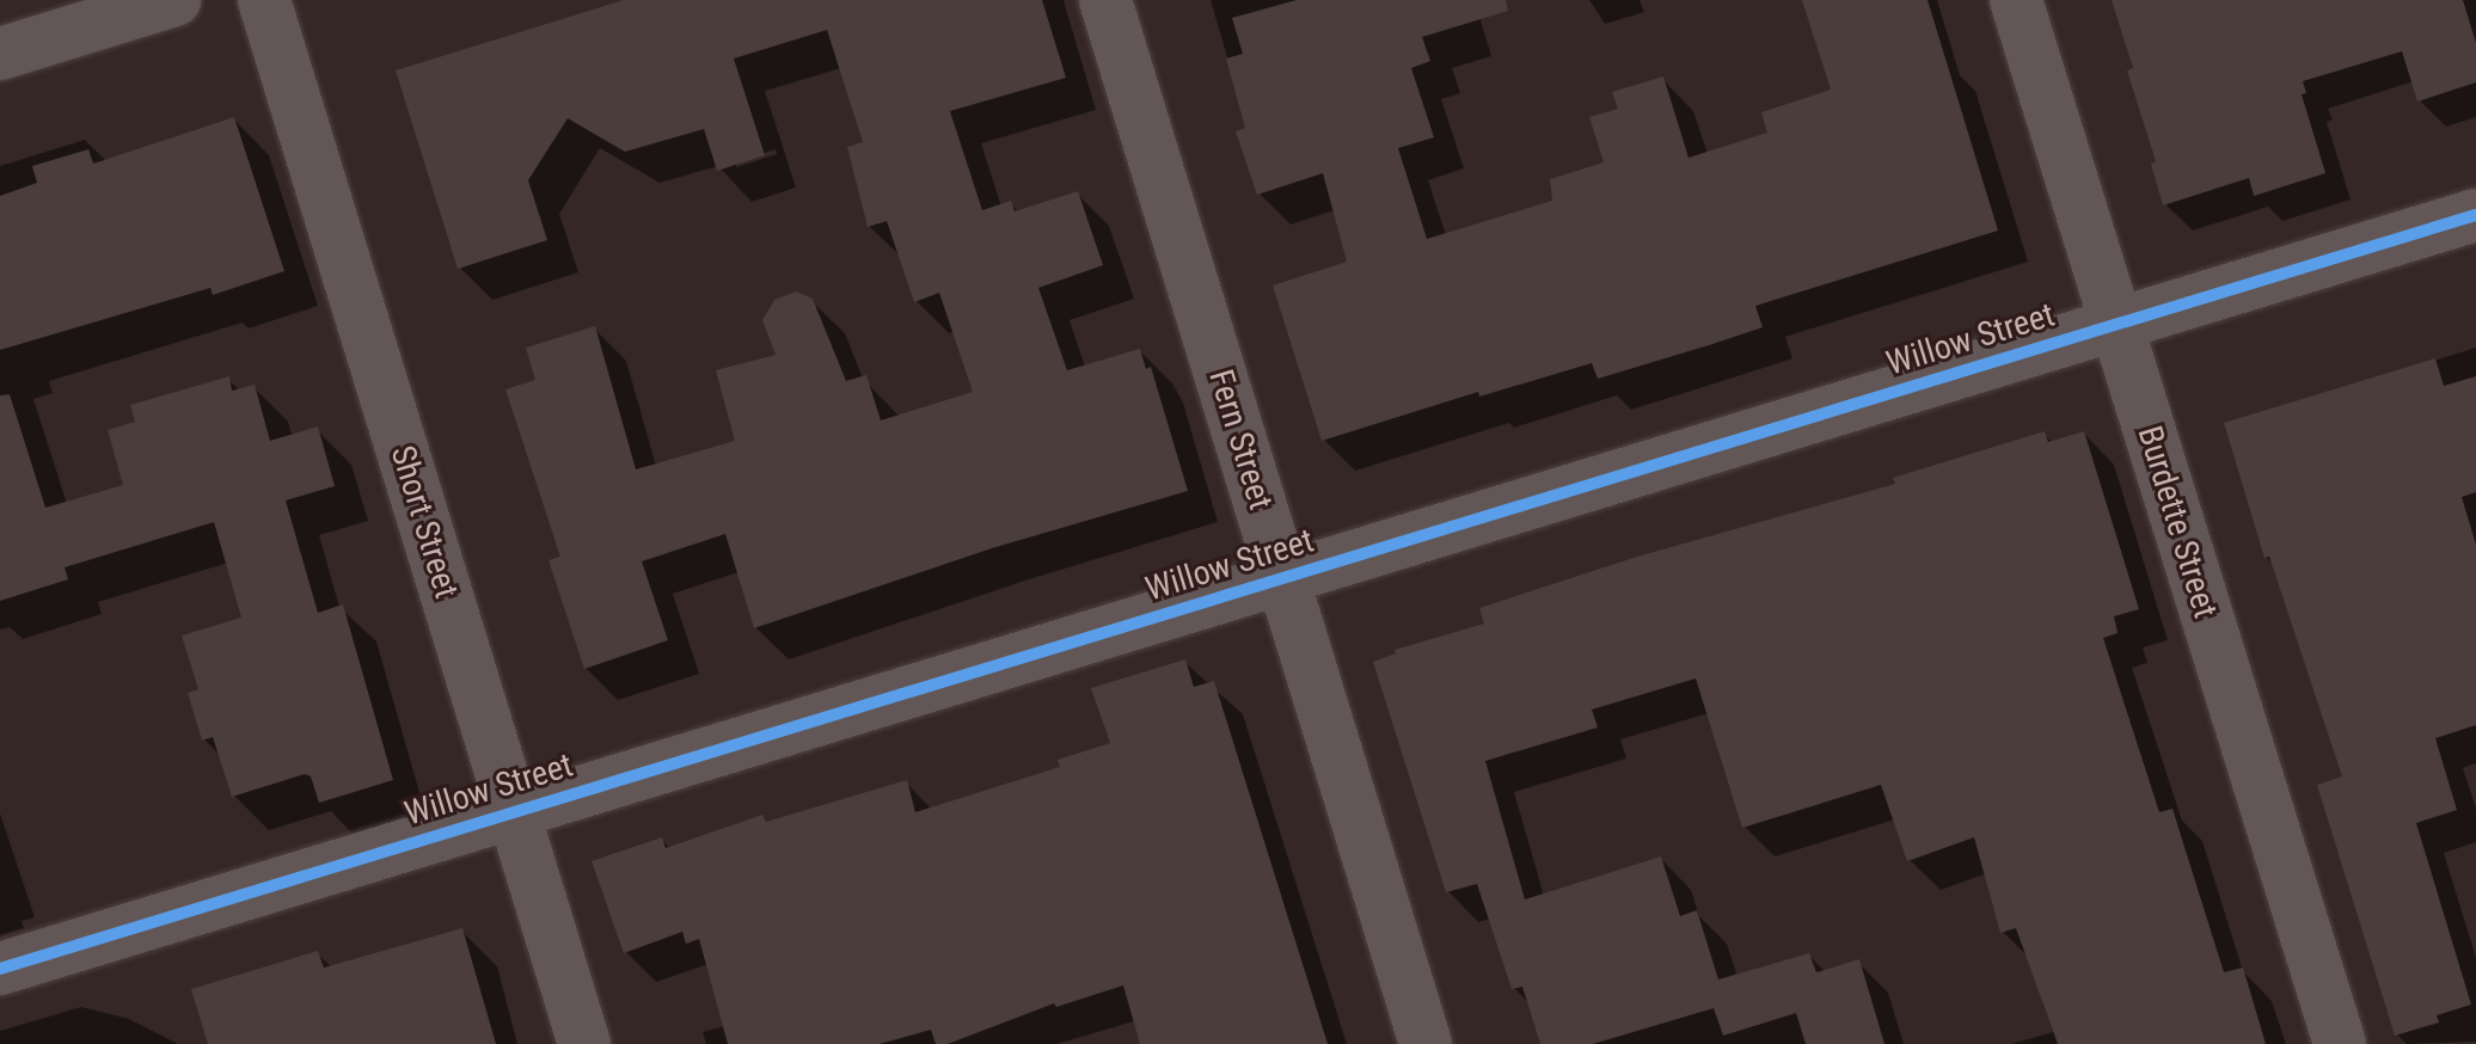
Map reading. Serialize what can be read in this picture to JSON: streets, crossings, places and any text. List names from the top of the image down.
{
  "streets": {
    "street": [
      "Willow Street",
      "Fern Street",
      "Short Street",
      "Burdette Street"
    ]
  },
  "crossings": [
    ["Willow Street", "Fern Street"],
    ["Willow Street", "Short Street"],
    ["Willow Street", "Burdette Street"]
  ]
}
